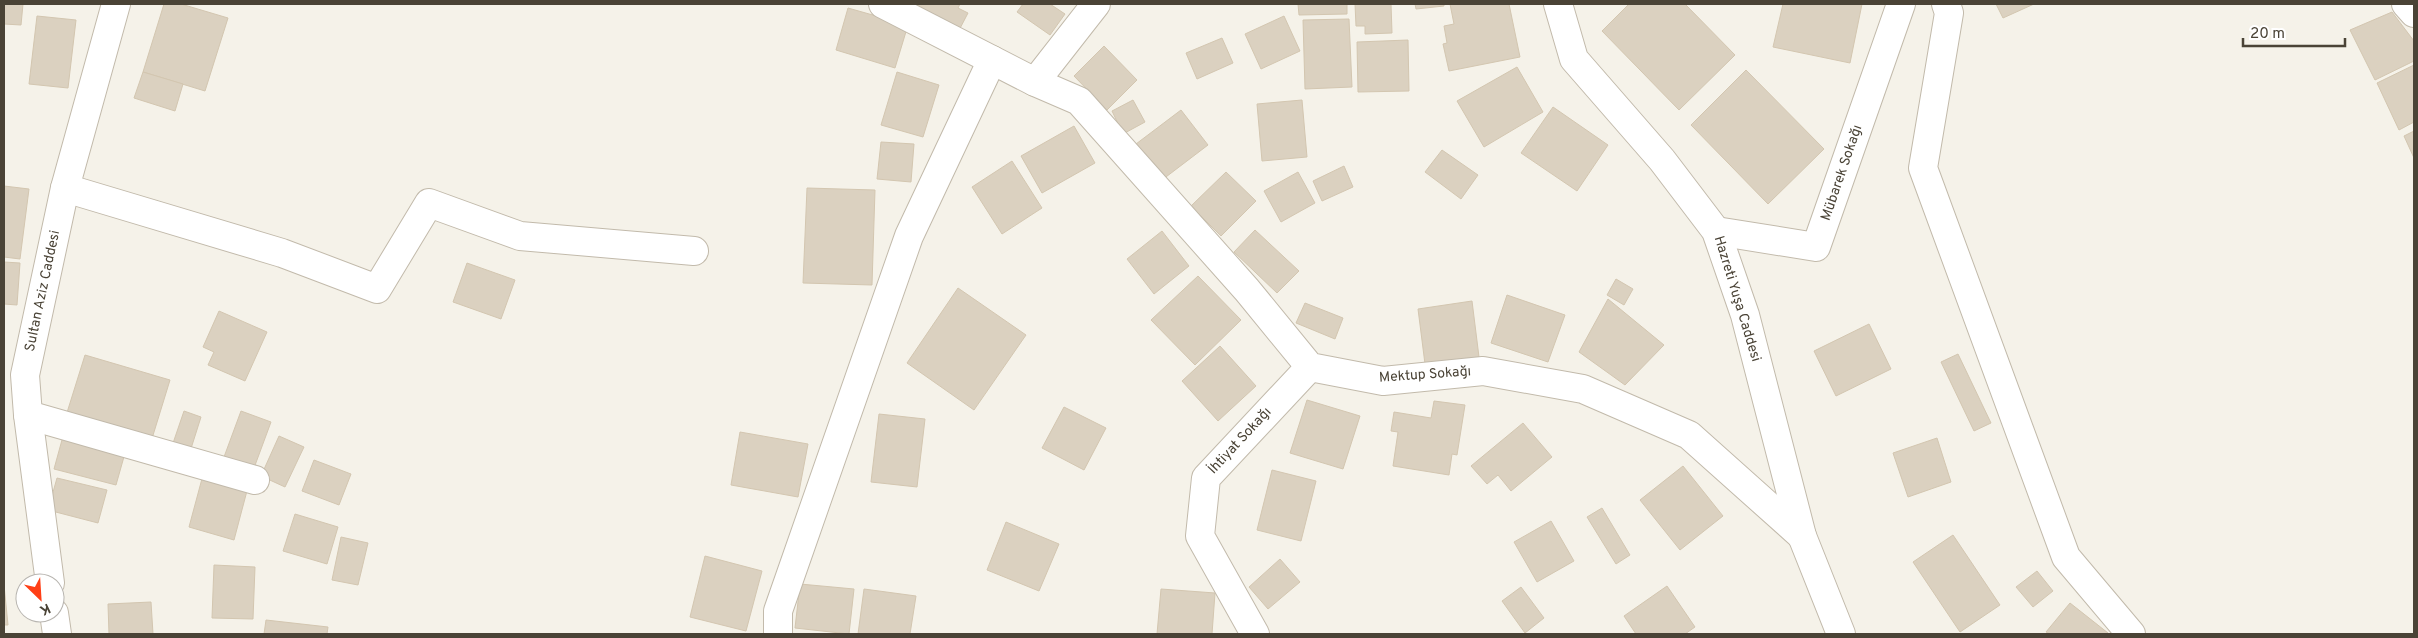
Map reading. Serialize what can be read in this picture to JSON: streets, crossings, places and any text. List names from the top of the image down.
{
  "streets": {
    "street": [
      "Mübarek Sokağı",
      "Sultan Aziz Caddesi",
      "Hazreti Yuşa Caddesi",
      "Mektup Sokağı",
      "İhtiyat Sokağı"
    ]
  },
  "crossings": [
    ["Mübarek Sokağı", "Hazreti Yuşa Caddesi"],
    ["Hazreti Yuşa Caddesi", "Mektup Sokağı"],
    ["Mektup Sokağı", "İhtiyat Sokağı"]
  ],
  "scale_bar": "20 m",
  "north": "bottom right"
}
